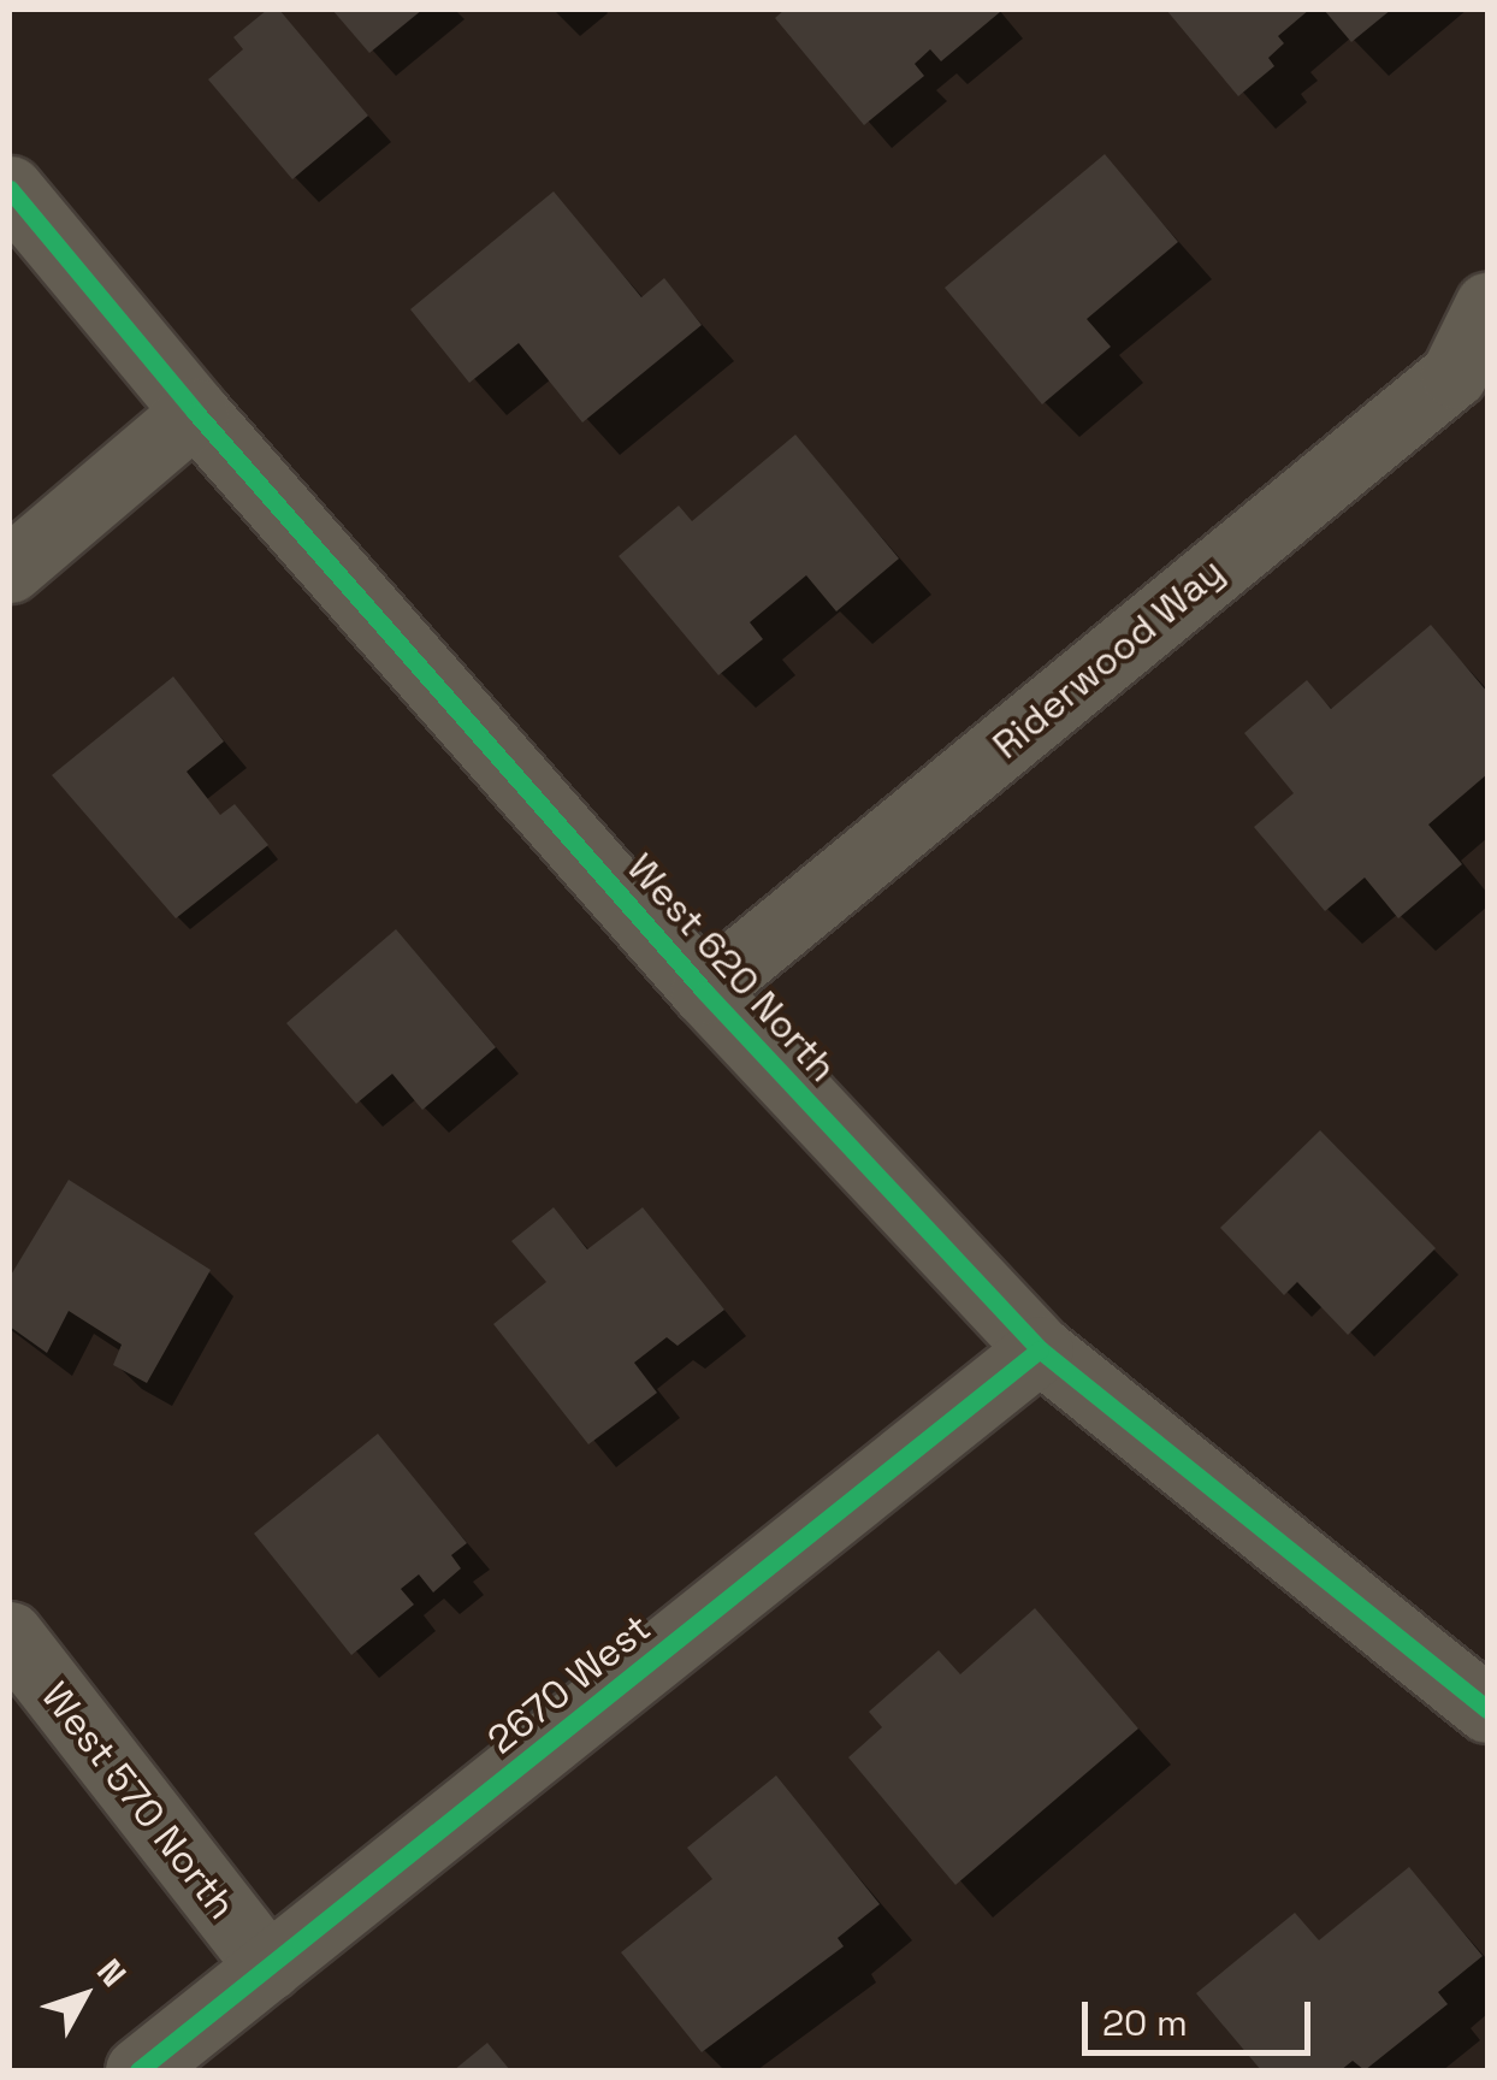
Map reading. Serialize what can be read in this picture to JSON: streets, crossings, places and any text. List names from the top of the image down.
{
  "streets": {
    "street": [
      "Riderwood Way",
      "West 620 North",
      "2670 West",
      "West 570 North"
    ]
  },
  "crossings": [
    ["Riderwood Way", "West 620 North"],
    ["West 620 North", "2670 West"],
    ["2670 West", "West 570 North"]
  ],
  "scale_bar": "20 m",
  "north": "top right"
}
